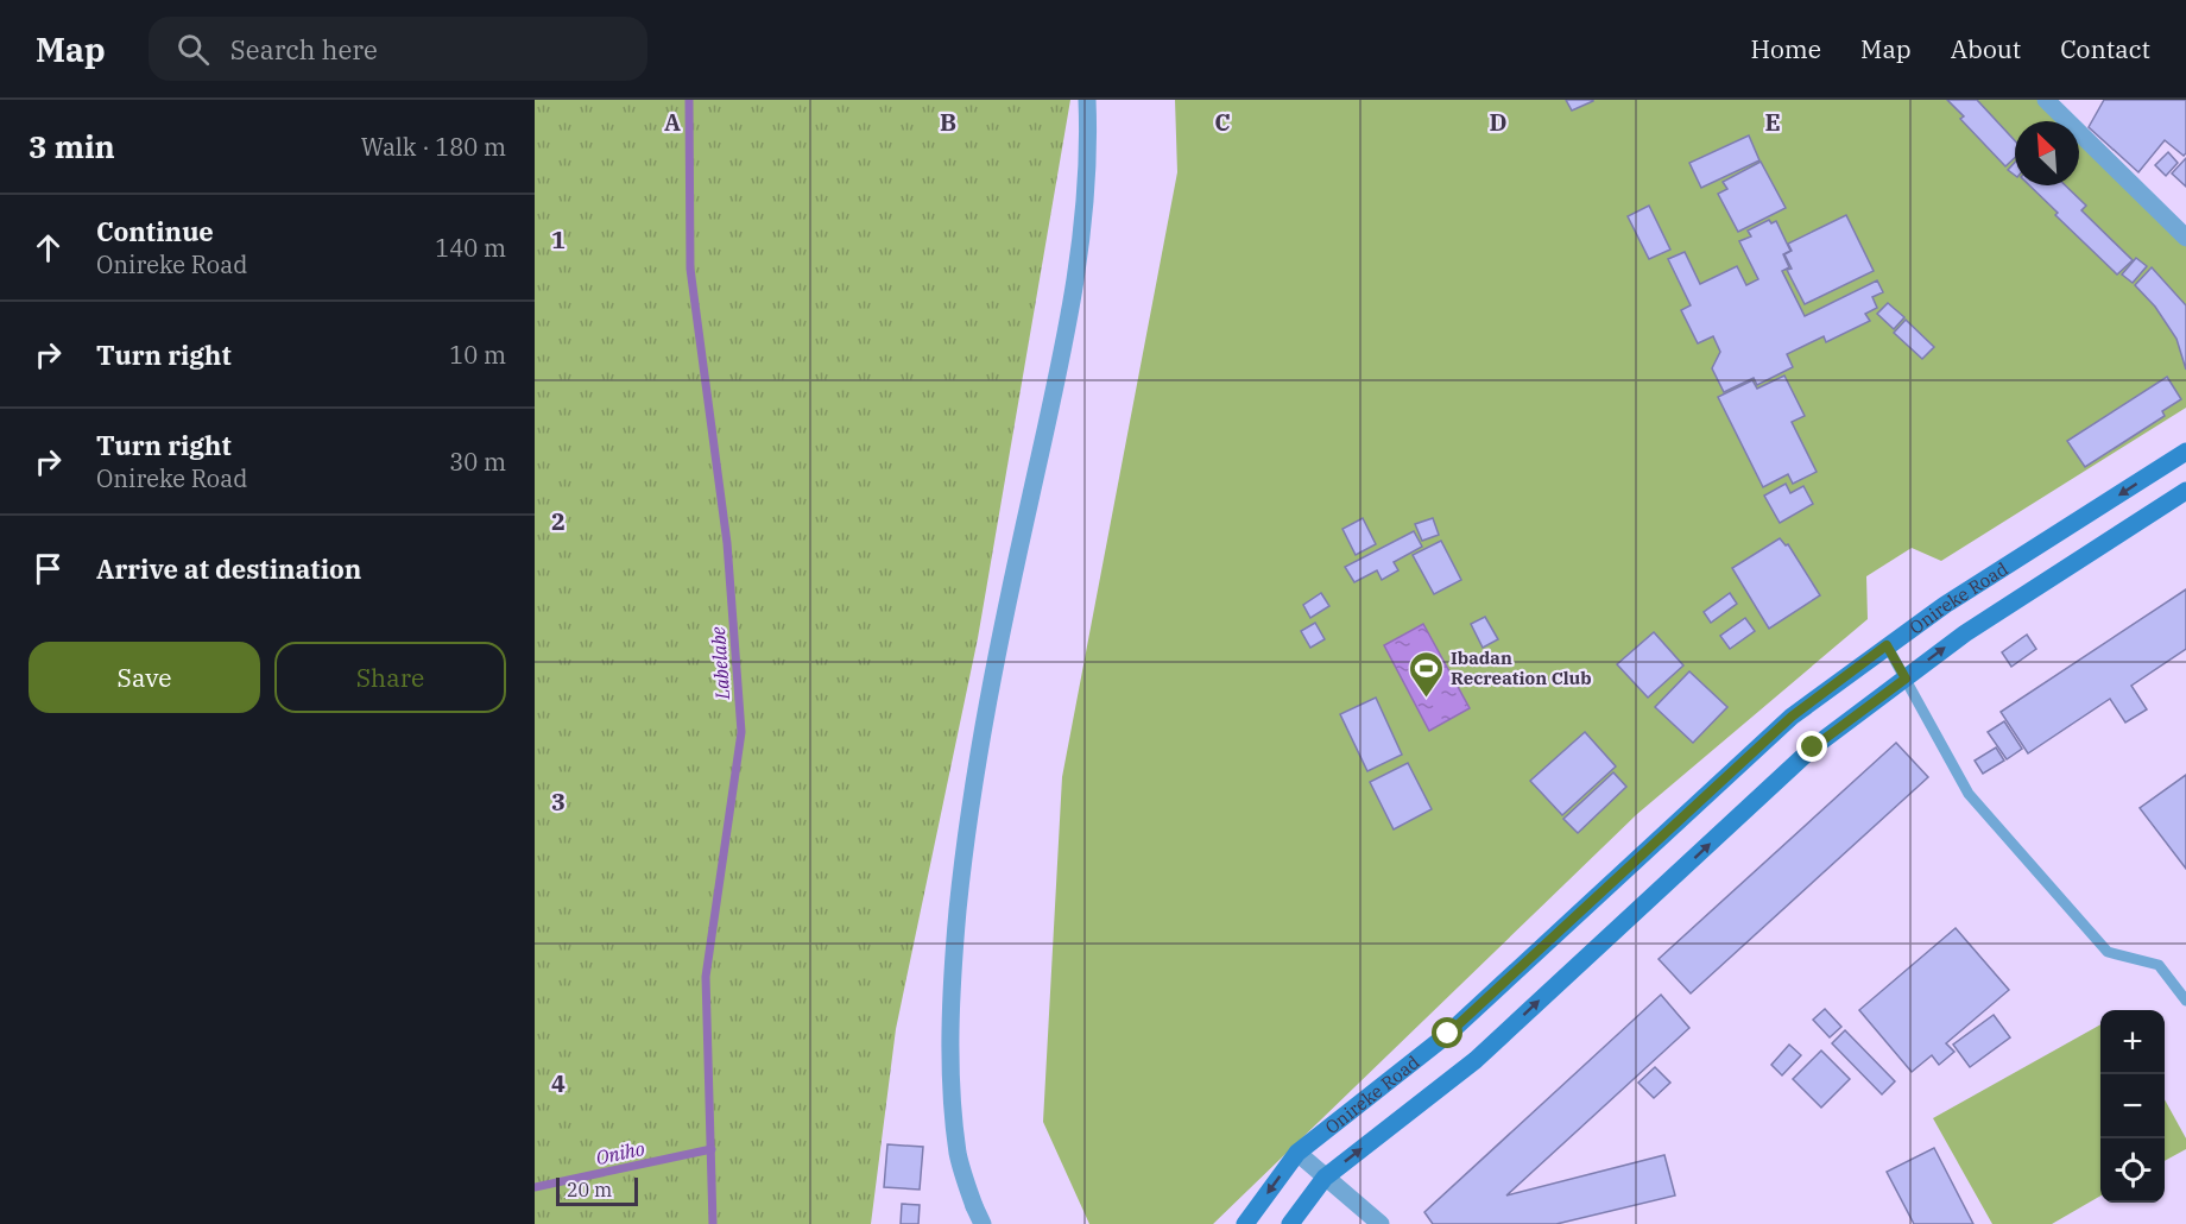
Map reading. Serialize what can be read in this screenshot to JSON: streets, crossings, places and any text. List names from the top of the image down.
{
  "streets": {
    "main road": ["Onireke Road"]
  },
  "water": ["Labelabe", "Oniho"],
  "places": {
    "sports": ["Ibadan Recreation Club"]
  },
  "scale_bar": "20 m",
  "north": "top left",
  "page": {
    "header": "Map",
    "search": "Search here",
    "nav": [
      "Home",
      "Map",
      "About",
      "Contact"
    ],
    "heading": ["3 min", "Walk · 180 m"],
    "list": [
      ["Continue", "Onireke Road", "140 m"],
      ["Turn right", "10 m"],
      ["Turn right", "Onireke Road", "30 m"],
      "Arrive at destination"
    ],
    "buttons": ["Save", "Share"],
    "map_buttons": ["+", "−"],
    "scale": "20 m"
  },
  "grid": {
    "columns": [
      "A",
      "B",
      "C",
      "D",
      "E"
    ],
    "rows": [
      "1",
      "2",
      "3",
      "4"
    ]
  }
}
